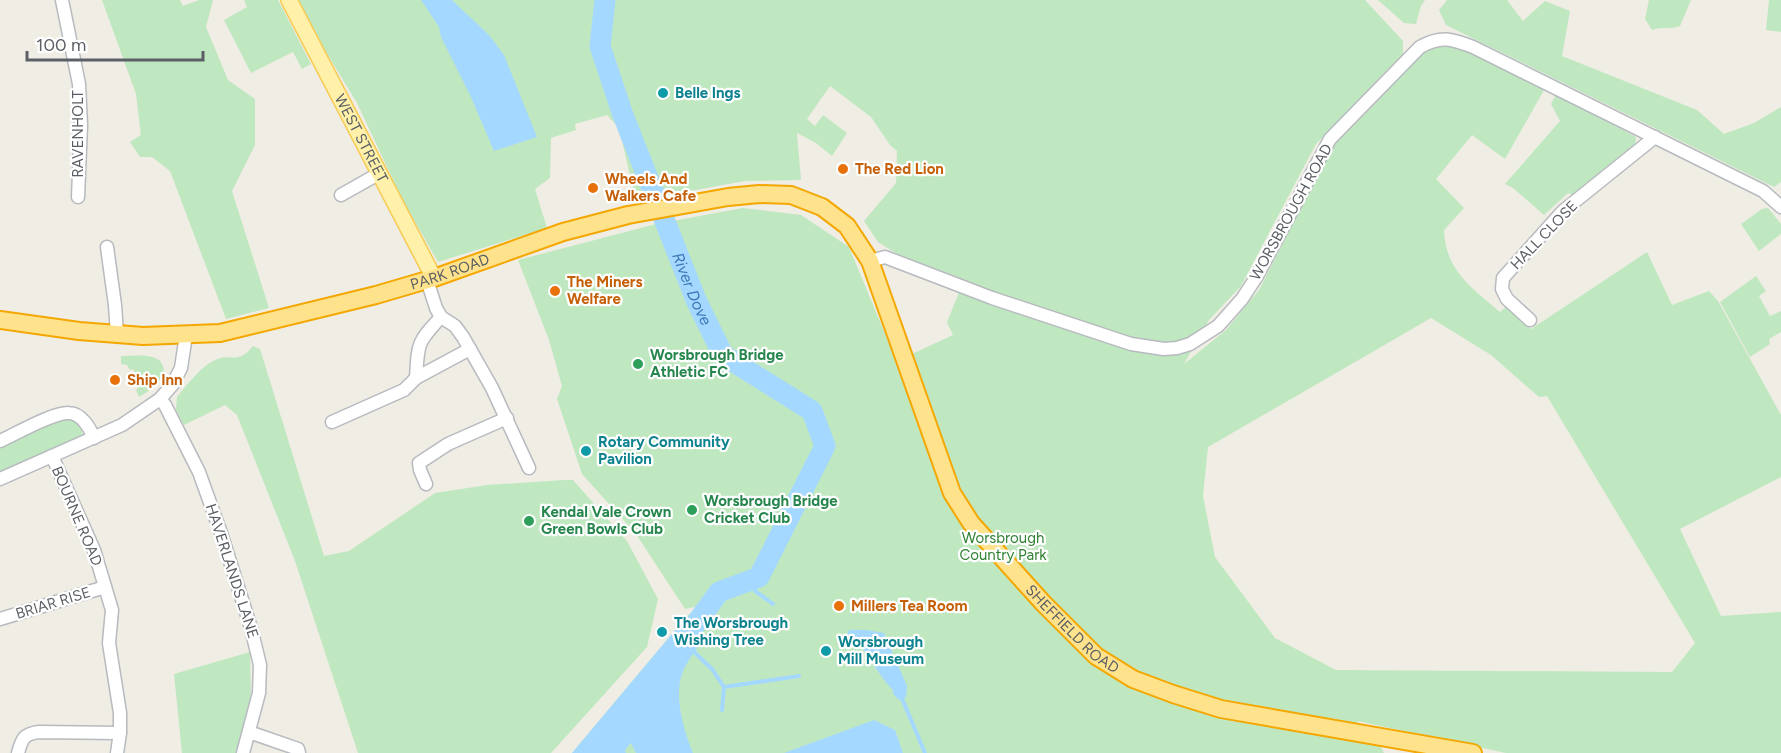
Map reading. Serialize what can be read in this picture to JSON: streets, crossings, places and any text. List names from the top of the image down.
{
  "streets": {
    "highway": ["PARK ROAD", "SHEFFIELD ROAD"],
    "main road": ["WEST STREET"],
    "street": [
      "RAVENHOLT",
      "WORSBROUGH ROAD",
      "HALL CLOSE",
      "BOURNE ROAD",
      "HAVERLANDS LANE",
      "BRIAR RISE"
    ]
  },
  "crossings": [
    ["WEST STREET", "PARK ROAD"],
    ["WORSBROUGH ROAD", "HALL CLOSE"],
    ["WORSBROUGH ROAD", "PARK ROAD"],
    ["WORSBROUGH ROAD", "SHEFFIELD ROAD"],
    ["PARK ROAD", "SHEFFIELD ROAD"],
    ["BOURNE ROAD", "BRIAR RISE"]
  ],
  "water": ["River Dove"],
  "parks": ["Worsbrough Country Park"],
  "places": [
    "Belle Ings",
    "The Red Lion",
    "Wheels And Walkers Cafe",
    "The Miners Welfare",
    "Worsbrough Bridge Athletic FC",
    "Ship Inn",
    "Rotary Community Pavilion",
    "Worsbrough Bridge Cricket Club",
    "Kendal Vale Crown Green Bowls Club",
    "Millers Tea Room",
    "The Worsbrough Wishing Tree",
    "Worsbrough Mill Museum"
  ],
  "scale_bar": "100 m"
}
